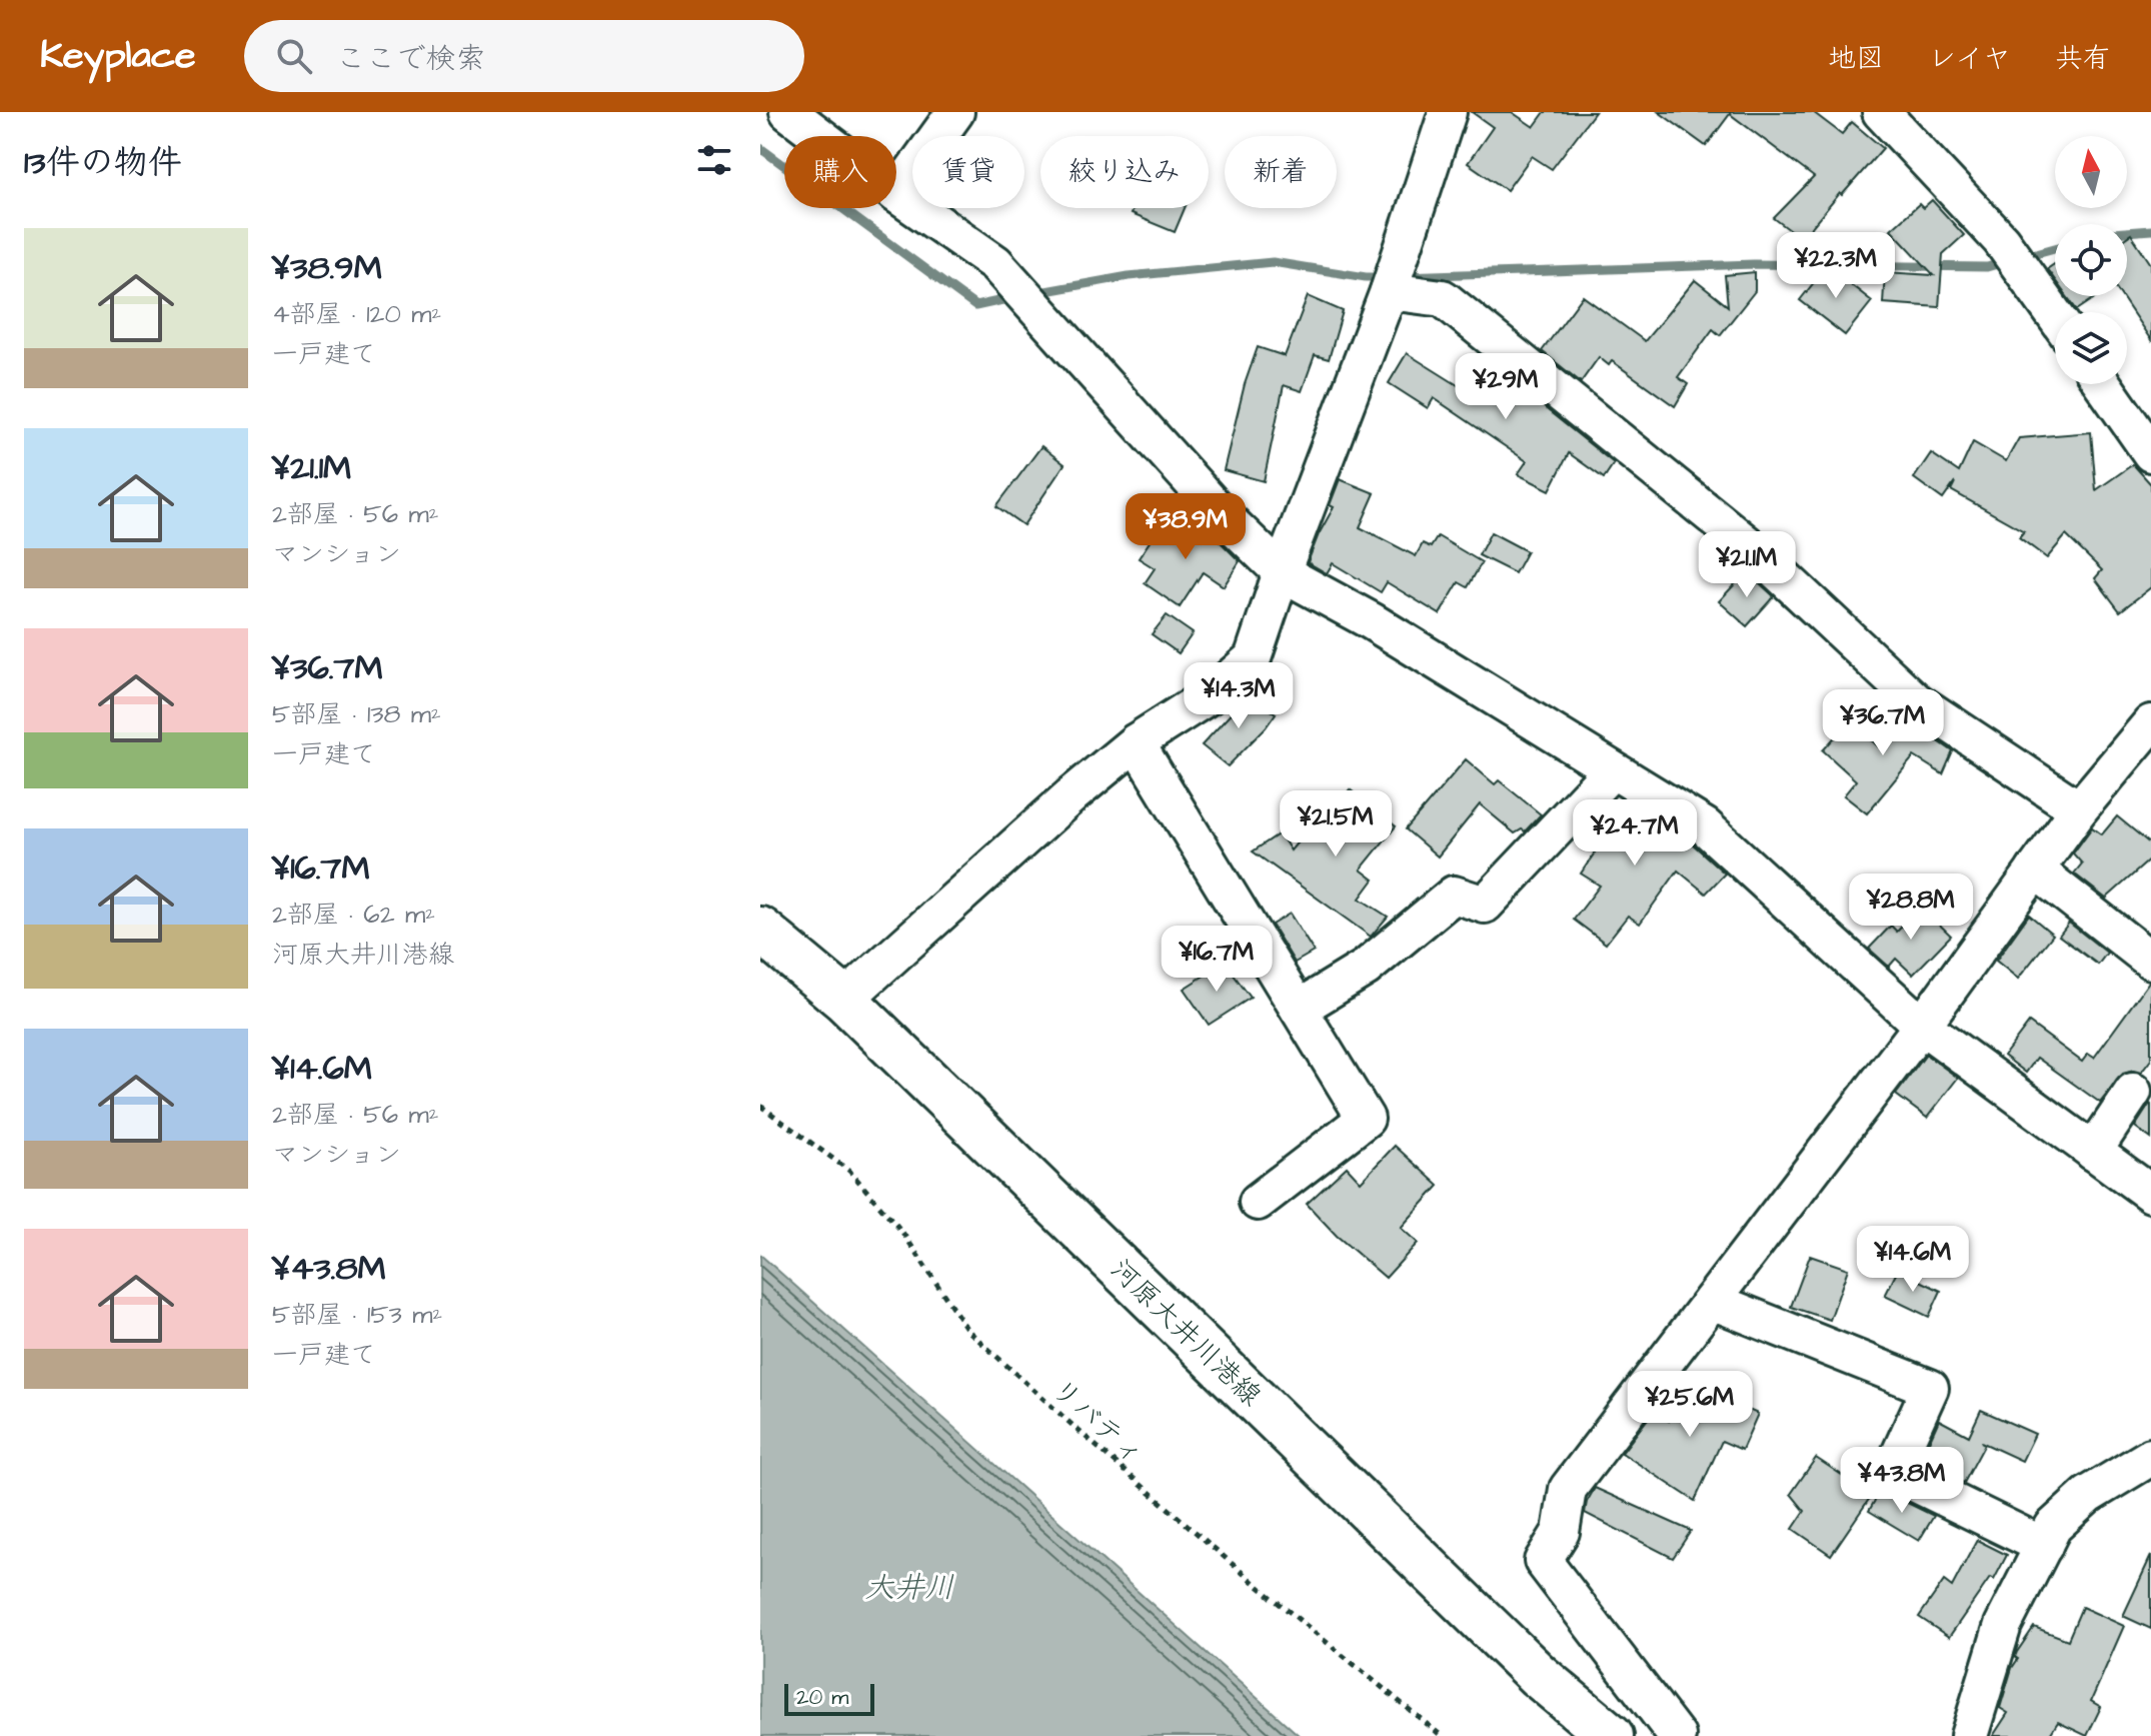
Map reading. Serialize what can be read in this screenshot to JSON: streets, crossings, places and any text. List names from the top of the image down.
{
  "streets": {
    "main road": ["河原大井川港線"],
    "path": ["リバティ"]
  },
  "water": ["大井川"],
  "scale_bar": "20 m",
  "north": "top",
  "page": {
    "header": "Keyplace",
    "search": "ここで検索",
    "nav": ["地図", "レイヤ", "共有"],
    "heading": "13件の物件",
    "chip": [
      "購入",
      "賃貸",
      "絞り込み",
      "新着"
    ],
    "list": [
      {
        "name": "¥38.9M",
        "note": "4部屋 · 120 m² · 一戸建て"
      },
      {
        "name": "¥21.1M",
        "note": "2部屋 · 56 m² · マンション"
      },
      {
        "name": "¥36.7M",
        "note": "5部屋 · 138 m² · 一戸建て"
      },
      {
        "name": "¥16.7M",
        "note": "2部屋 · 62 m² · 河原大井川港線"
      },
      {
        "name": "¥14.6M",
        "note": "2部屋 · 56 m² · マンション"
      },
      {
        "name": "¥43.8M",
        "note": "5部屋 · 153 m² · 一戸建て"
      }
    ],
    "price": [
      "¥22.3M",
      "¥29M",
      "¥38.9M",
      "¥21.1M",
      "¥14.3M",
      "¥36.7M",
      "¥21.5M",
      "¥24.7M",
      "¥28.8M",
      "¥16.7M",
      "¥14.6M",
      "¥25.6M",
      "¥43.8M"
    ],
    "scale": "20 m"
  }
}
